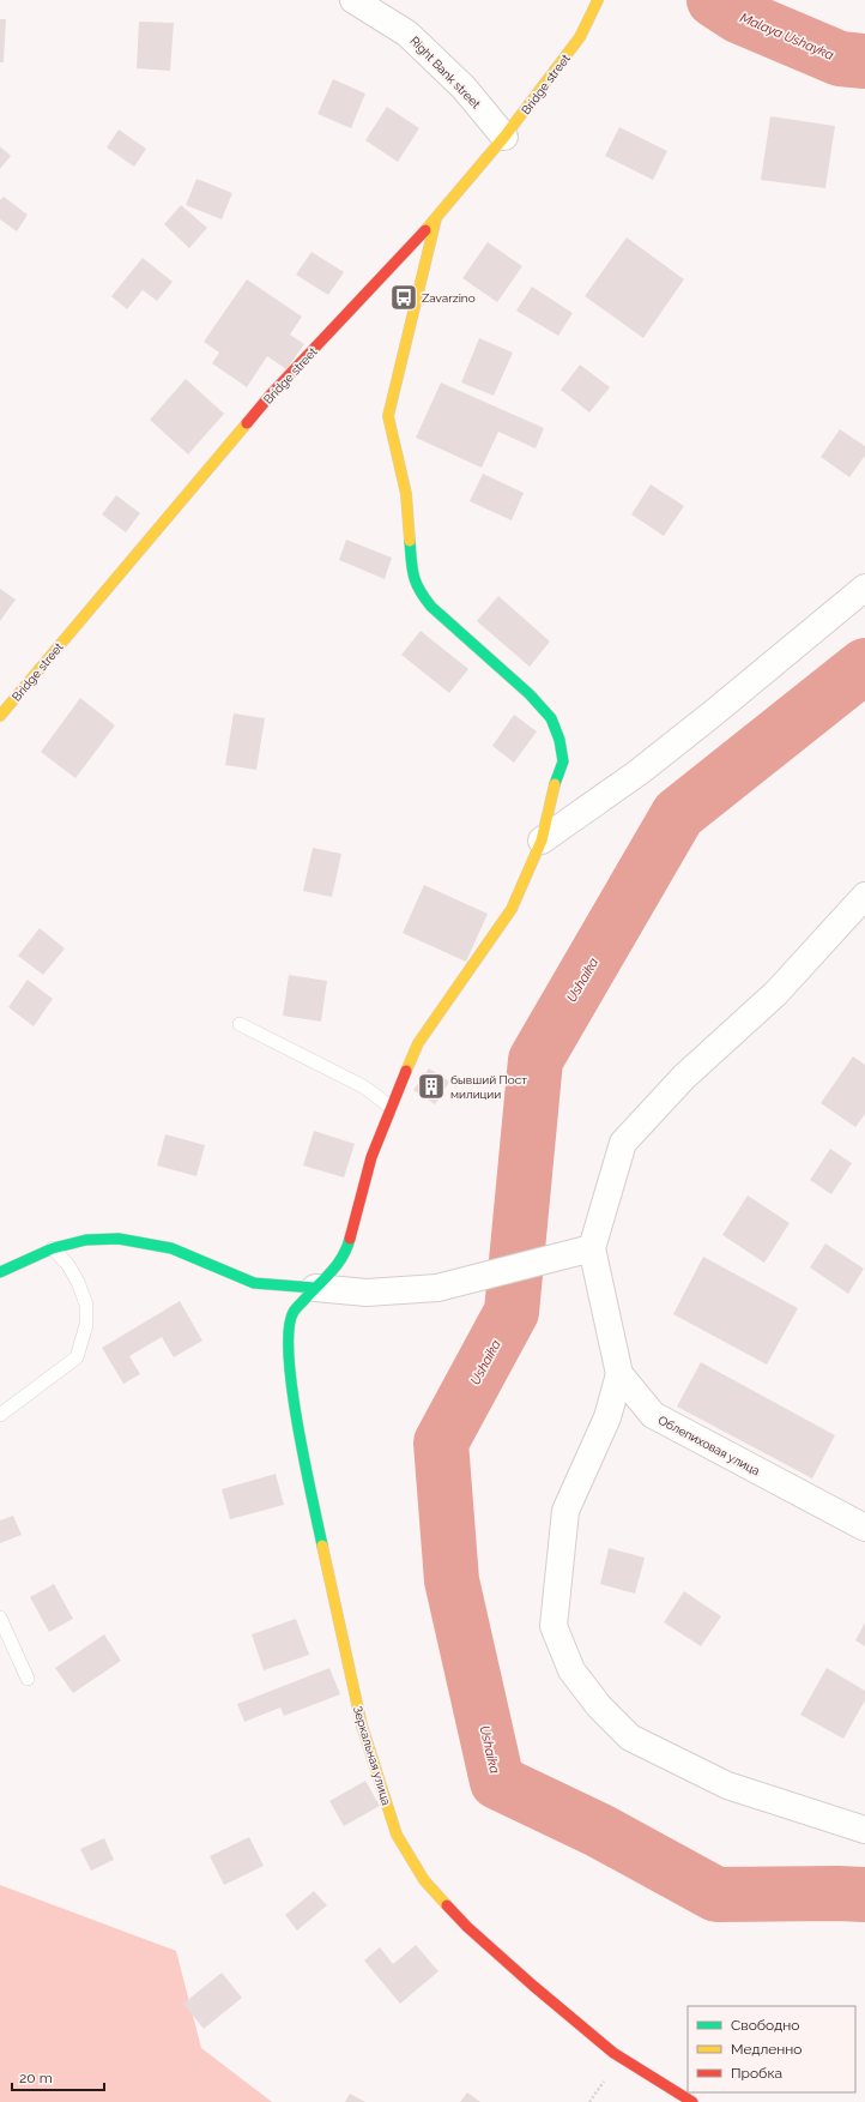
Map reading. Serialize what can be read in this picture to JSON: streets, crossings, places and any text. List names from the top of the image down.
{
  "streets": {
    "street": [
      "Right Bank street",
      "Bridge street",
      "Облепиховая улица",
      "Зеркальная улица"
    ]
  },
  "crossings": [
    ["Right Bank street", "Bridge street"],
    ["Bridge street", "Зеркальная улица"]
  ],
  "water": ["Malaya Ushayka", "Ushaika"],
  "places": {
    "bus stop": ["Zavarzino"],
    "building": ["бывший Пост милиции"]
  },
  "legend": ["Свободно", "Медленно", "Пробка"],
  "scale_bar": "20 m"
}
